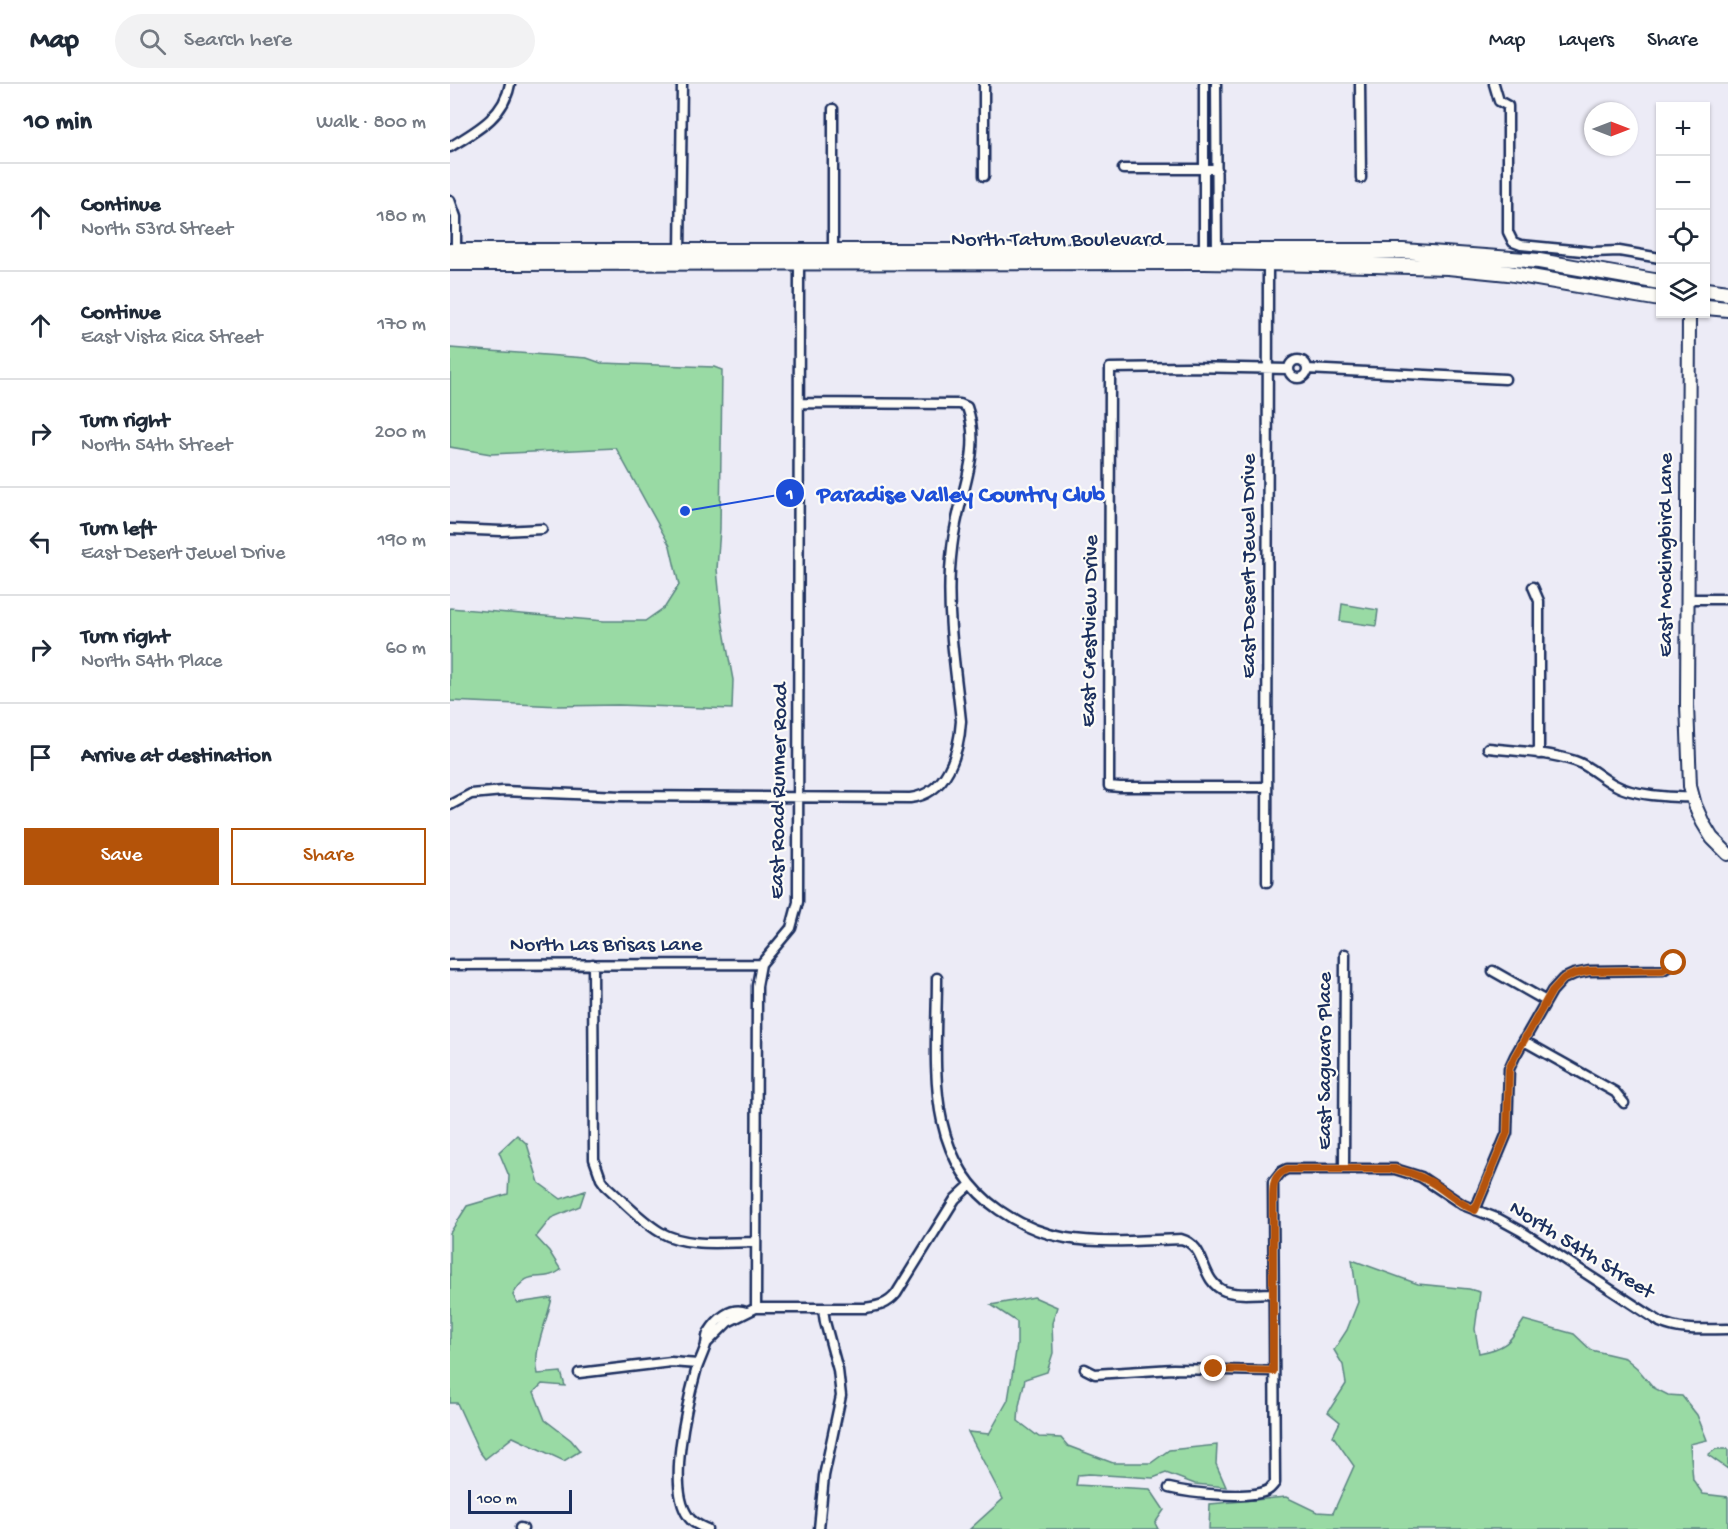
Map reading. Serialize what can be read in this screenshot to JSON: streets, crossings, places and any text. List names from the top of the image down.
{
  "streets": {
    "main road": ["North Tatum Boulevard"],
    "street": [
      "East Mockingbird Lane",
      "East Desert Jewel Drive",
      "East Crestview Drive",
      "East Road Runner Road",
      "North Las Brisas Lane",
      "East Saguaro Place",
      "North 54th Street"
    ]
  },
  "crossings": [
    ["North Tatum Boulevard", "East Desert Jewel Drive"],
    ["North Tatum Boulevard", "East Road Runner Road"],
    ["East Desert Jewel Drive", "East Crestview Drive"],
    ["East Road Runner Road", "North Las Brisas Lane"],
    ["East Saguaro Place", "North 54th Street"]
  ],
  "places": ["Paradise Valley Country Club"],
  "scale_bar": "100 m",
  "north": "right",
  "page": {
    "header": "Map",
    "search": "Search here",
    "nav": ["Map", "Layers", "Share"],
    "heading": ["10 min", "Walk · 800 m"],
    "map_buttons": ["+", "−"],
    "list": [
      ["Continue", "North 53rd Street", "180 m"],
      ["Continue", "East Vista Rica Street", "170 m"],
      ["Turn right", "North 54th Street", "200 m"],
      ["Turn left", "East Desert Jewel Drive", "190 m"],
      ["Turn right", "North 54th Place", "60 m"],
      "Arrive at destination"
    ],
    "buttons": ["Save", "Share"],
    "scale": "100 m"
  }
}
